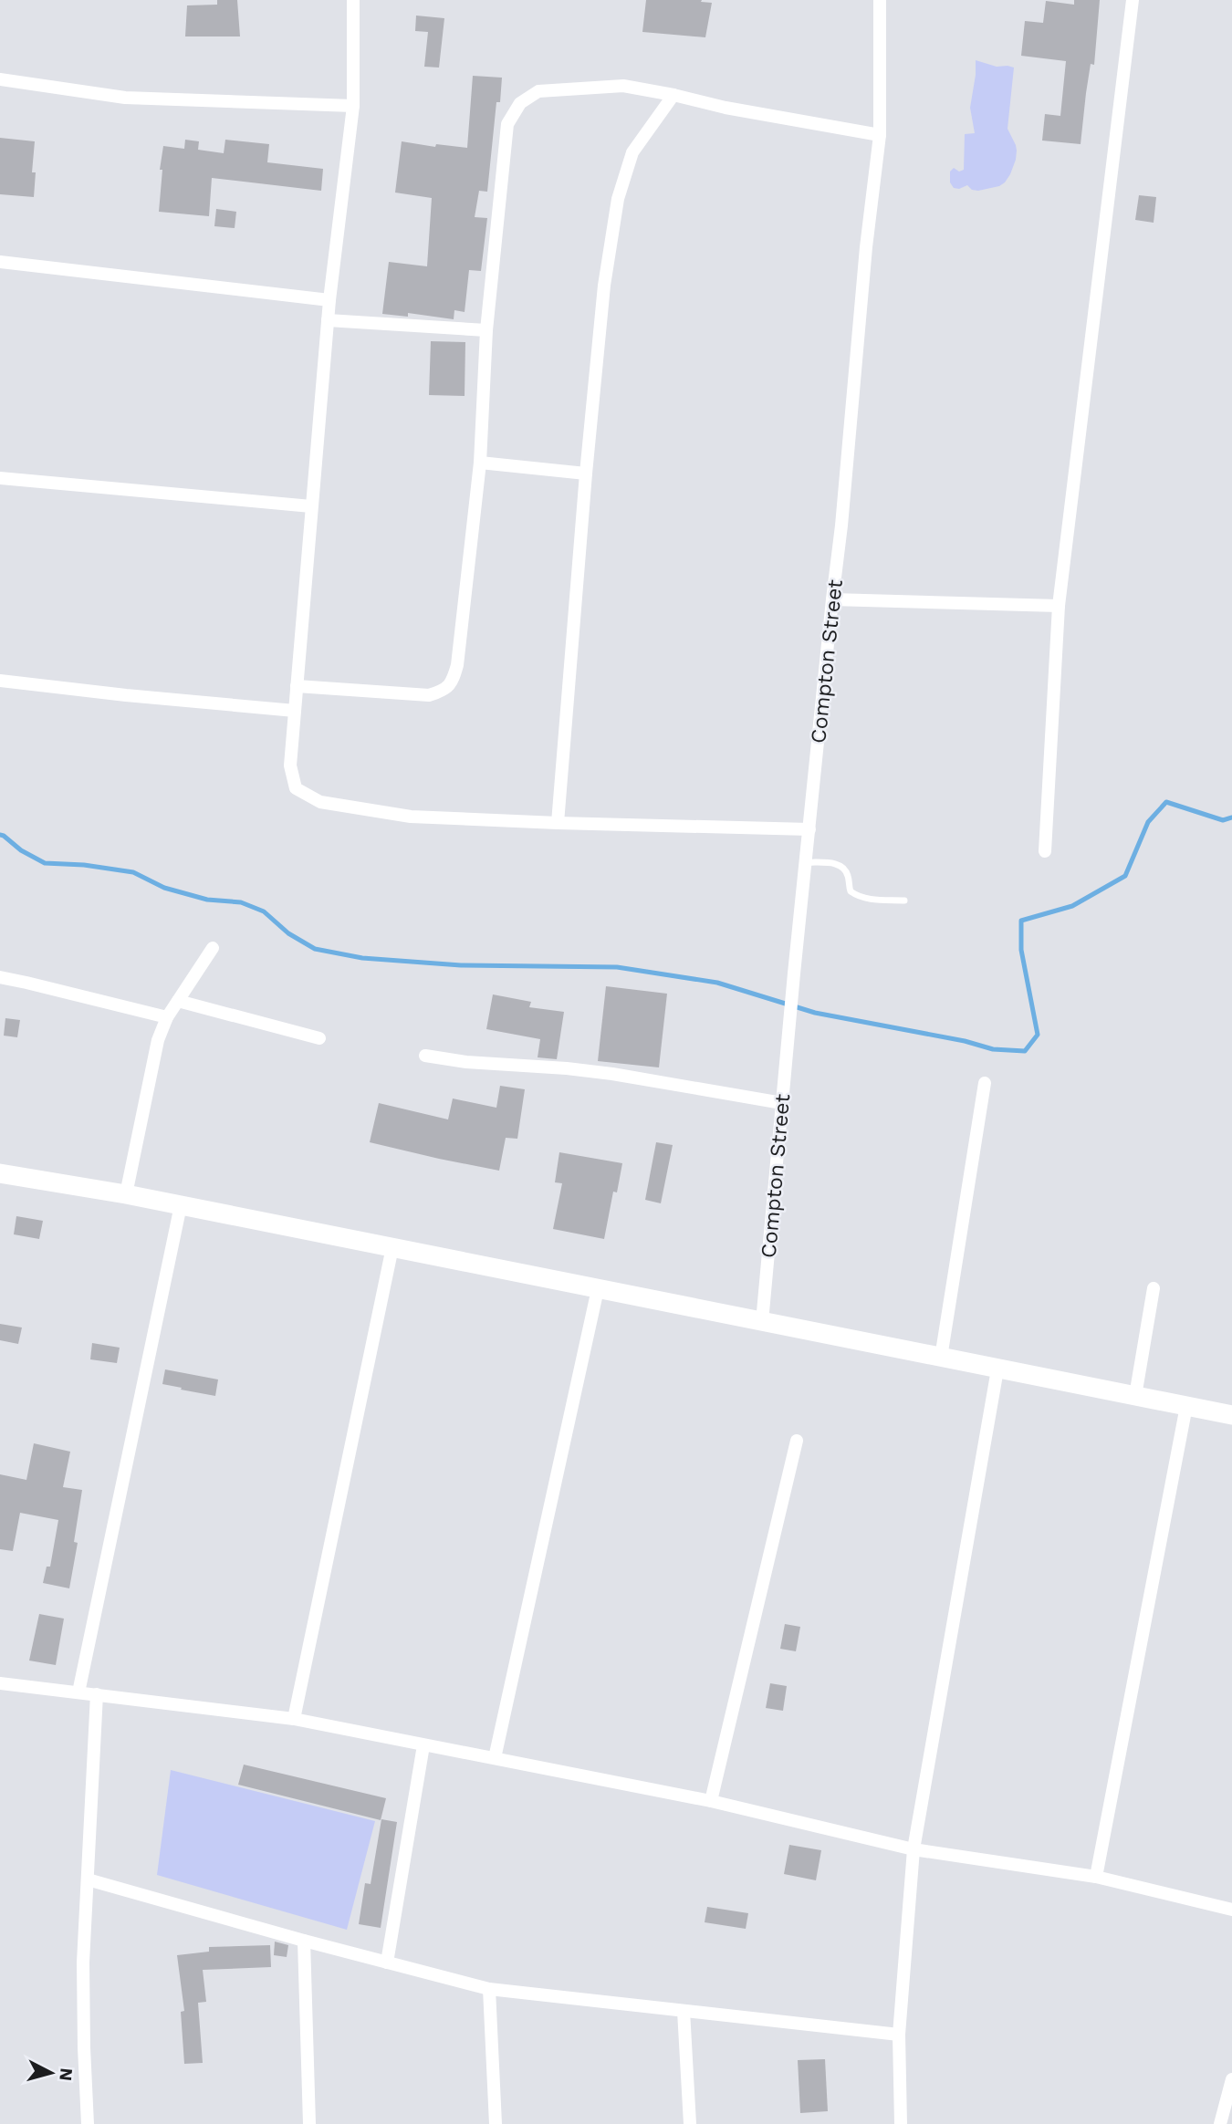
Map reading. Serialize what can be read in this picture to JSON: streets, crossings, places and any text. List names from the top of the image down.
{
  "streets": {
    "street": ["Compton Street"]
  },
  "north": "right"
}
